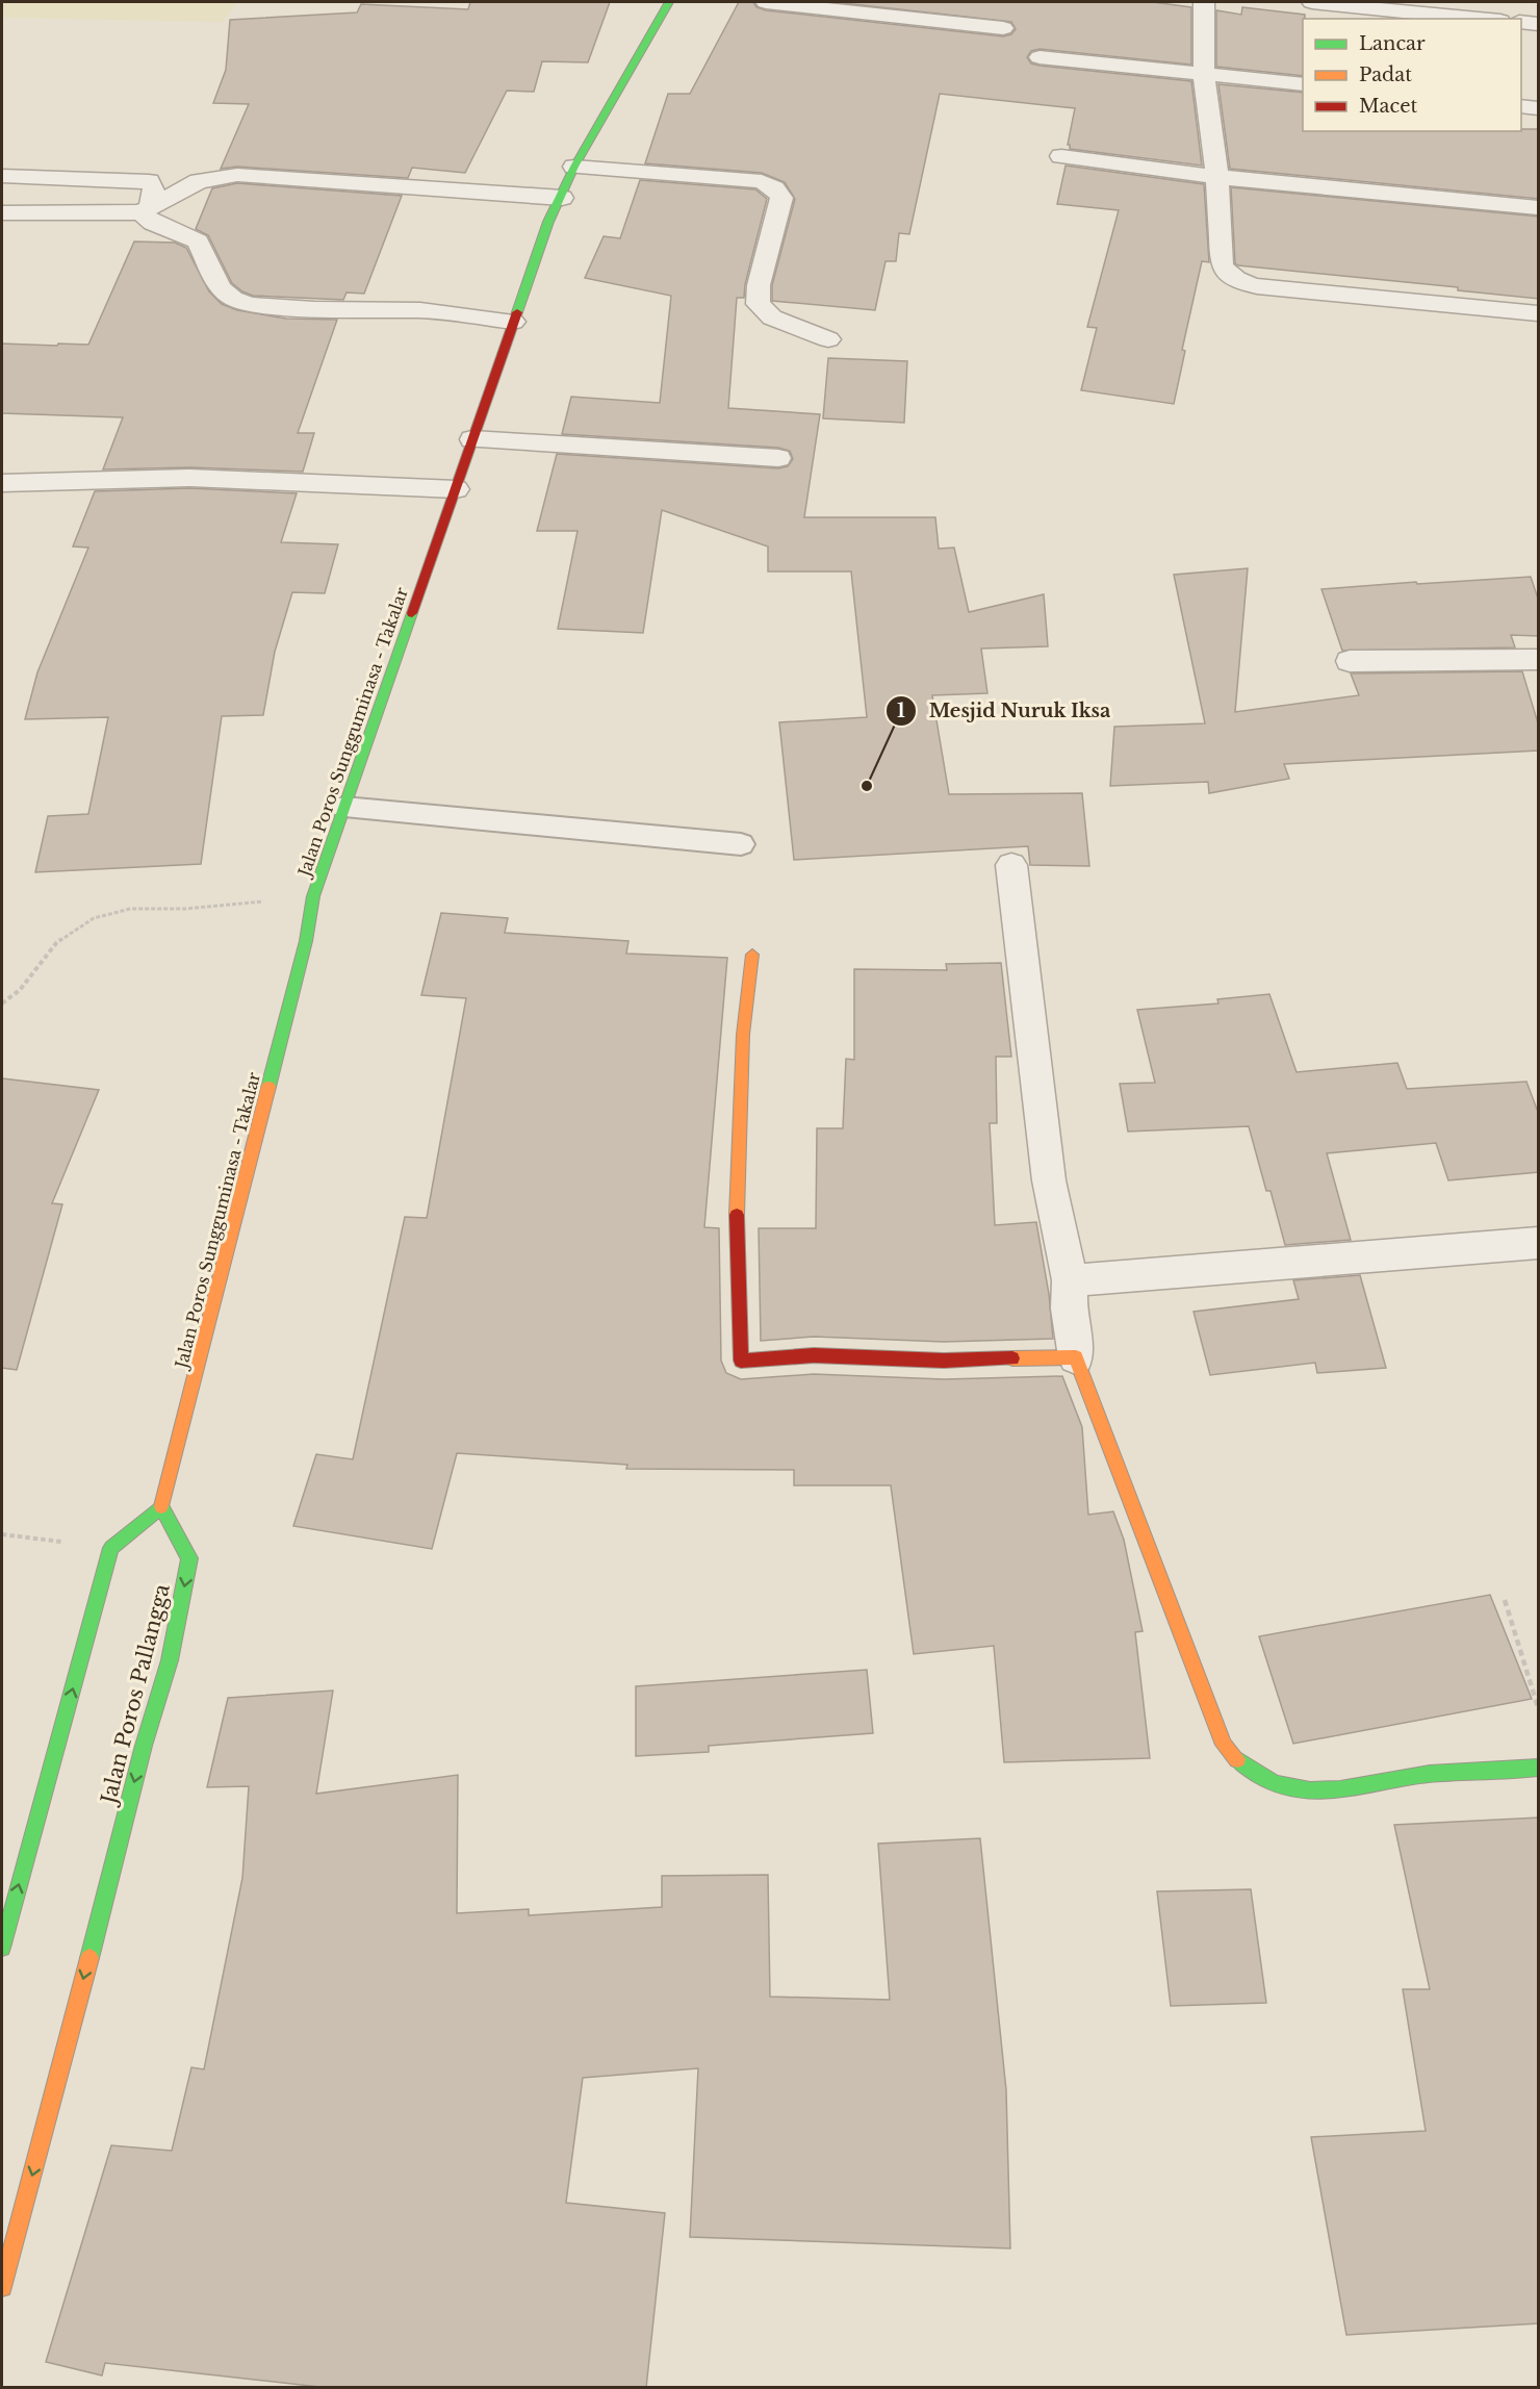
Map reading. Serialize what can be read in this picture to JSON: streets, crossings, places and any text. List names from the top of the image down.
{
  "streets": {
    "main road": ["Jalan Poros Sungguminasa - Takalar", "Jalan Poros Pallangga"]
  },
  "crossings": [
    ["Jalan Poros Sungguminasa - Takalar", "Jalan Poros Pallangga"]
  ],
  "places": ["Mesjid Nuruk Iksa"],
  "legend": ["Lancar", "Padat", "Macet"]
}
